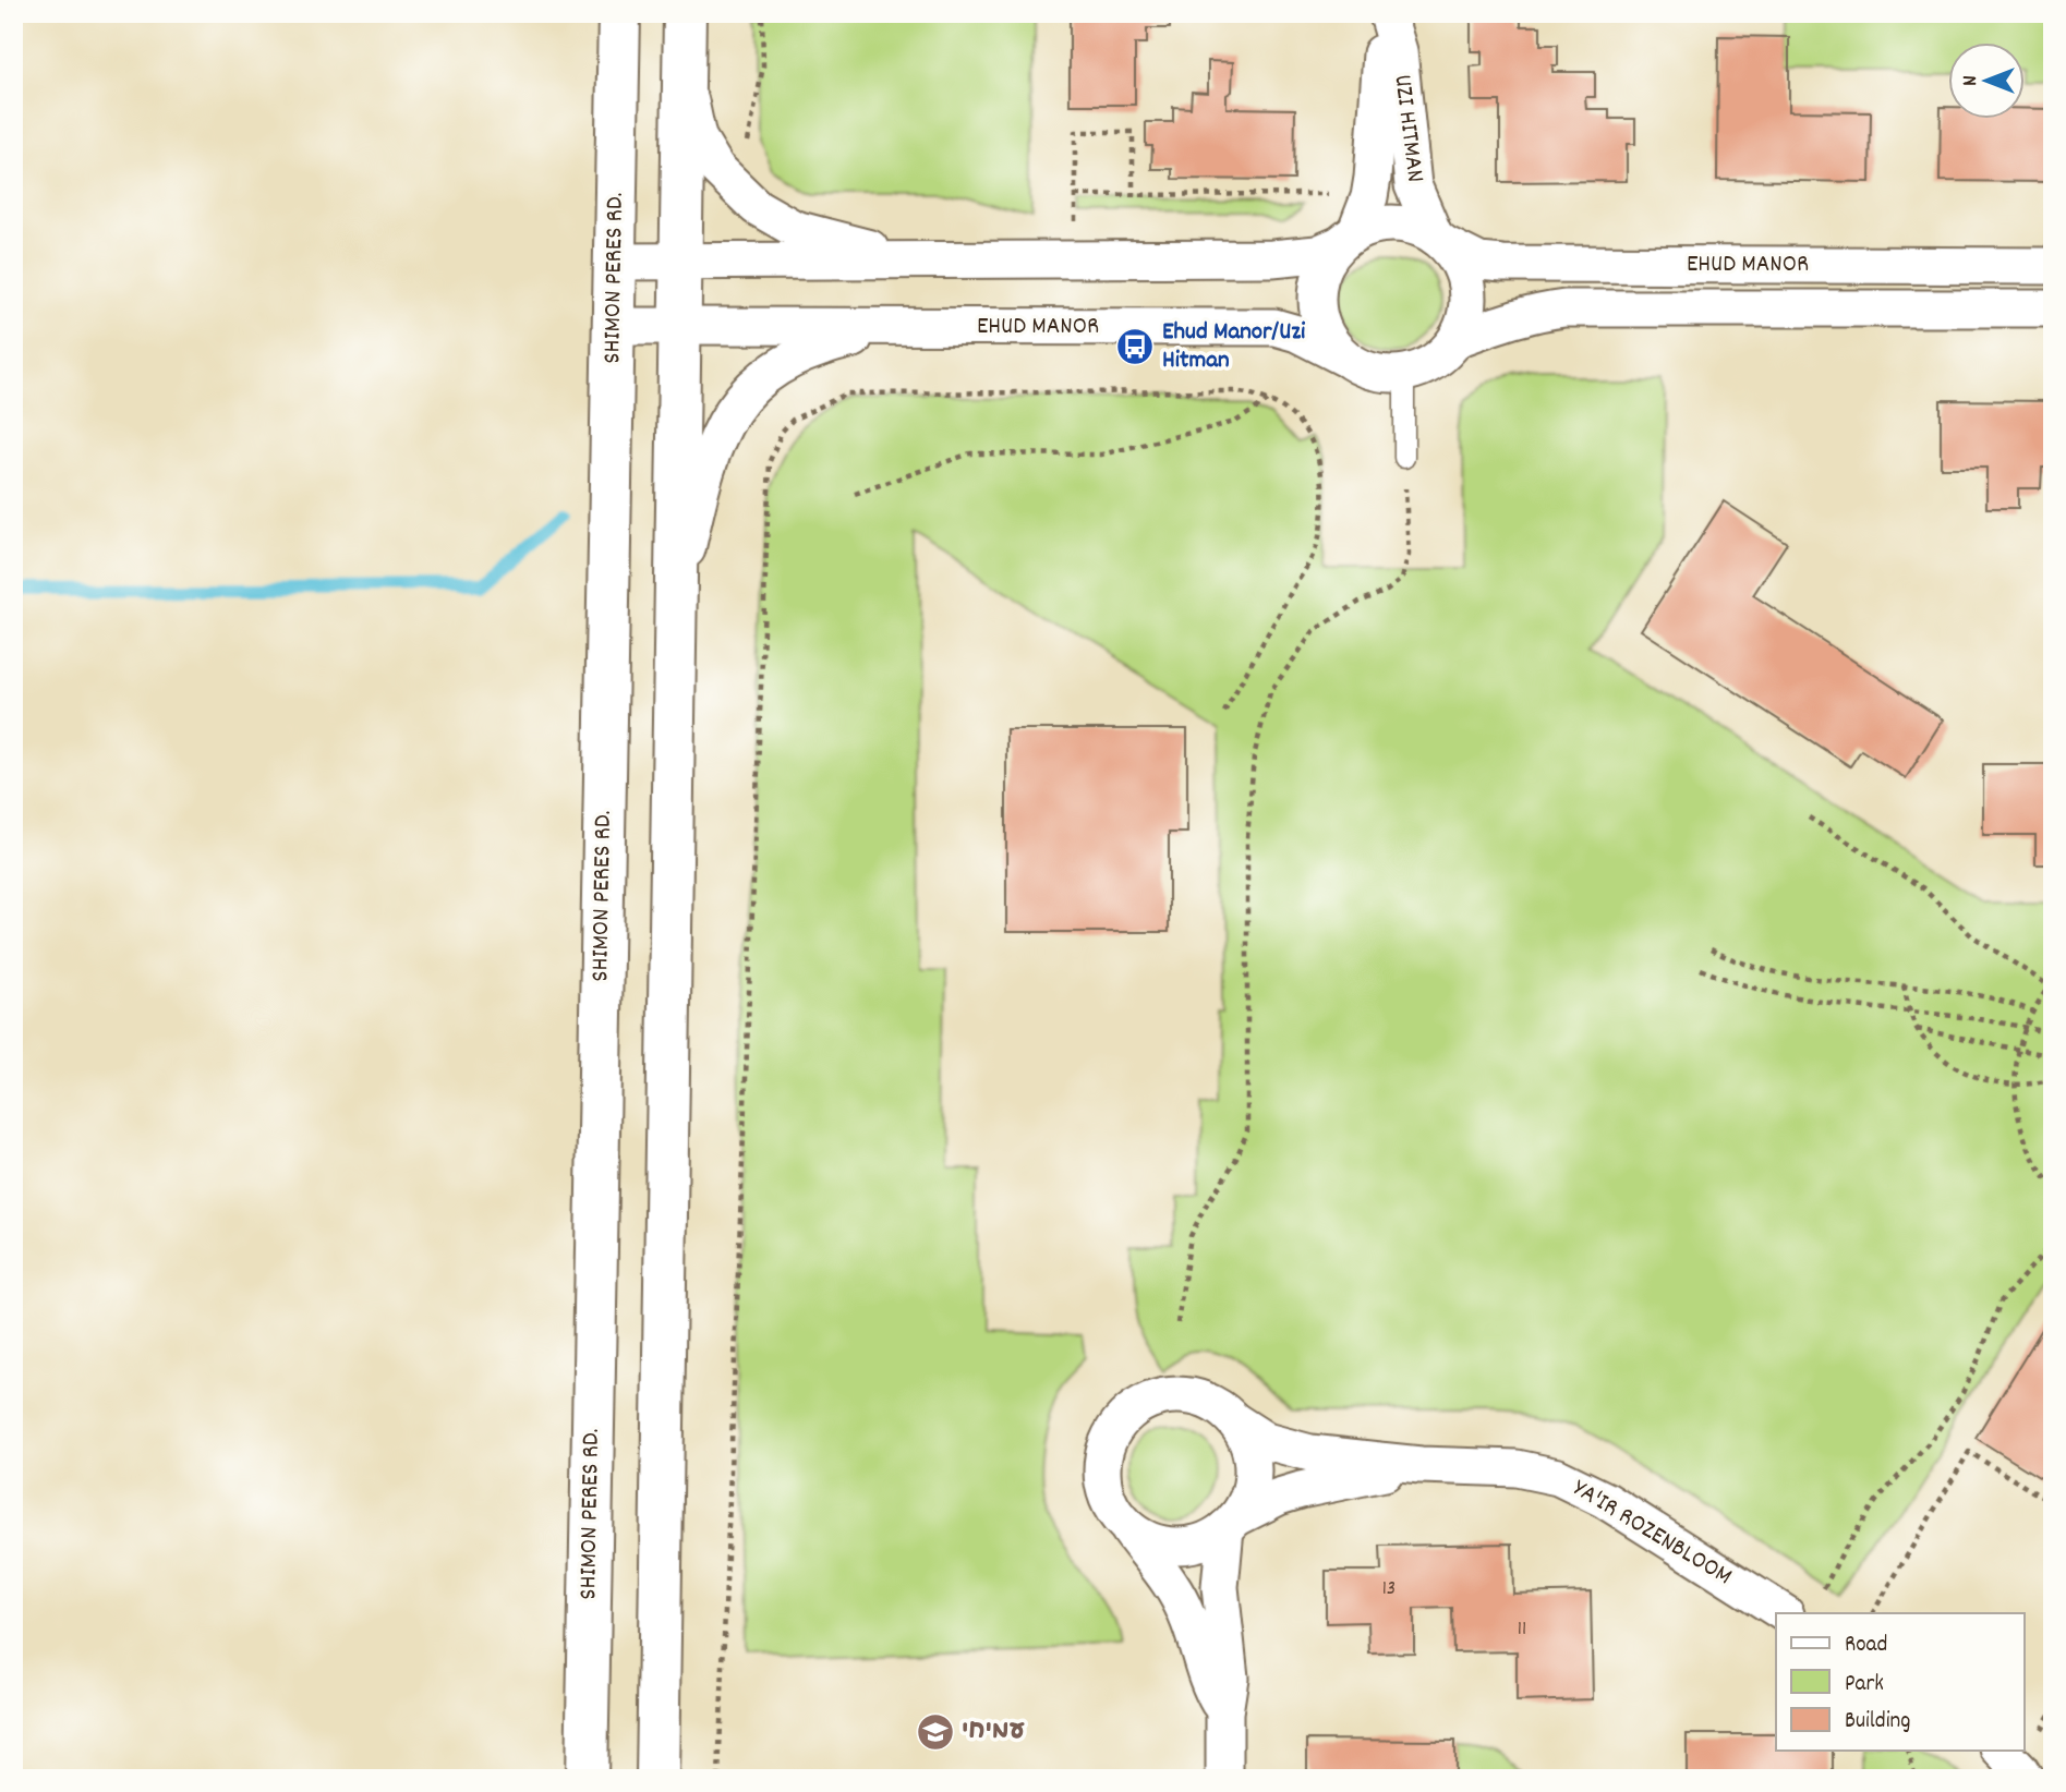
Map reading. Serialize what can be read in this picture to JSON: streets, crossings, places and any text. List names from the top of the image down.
{
  "streets": {
    "street": [
      "UZI HITMAN",
      "EHUD MANOR",
      "SHIMON PERES RD.",
      "YA'IR ROZENBLOOM"
    ]
  },
  "crossings": [
    ["UZI HITMAN", "EHUD MANOR"],
    ["EHUD MANOR", "SHIMON PERES RD."]
  ],
  "places": {
    "bus stop": ["Ehud Manor/Uzi Hitman"],
    "school or university": ["עמיחי"]
  },
  "house_numbers": ["13", "11"],
  "legend": ["Road", "Park", "Building"],
  "north": "left"
}
